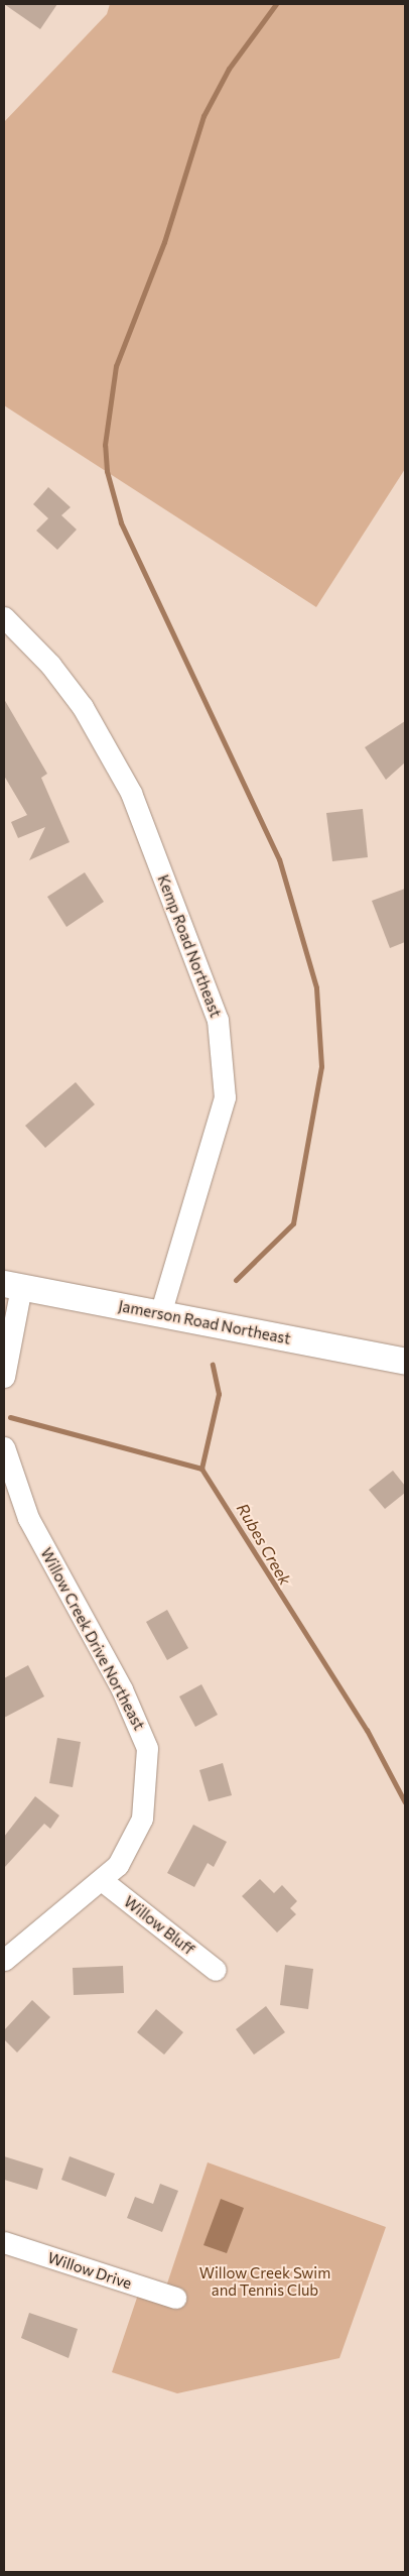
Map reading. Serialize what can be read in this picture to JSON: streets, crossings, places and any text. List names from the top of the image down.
{
  "streets": {
    "street": [
      "Kemp Road Northeast",
      "Jamerson Road Northeast",
      "Willow Creek Drive Northeast",
      "Willow Bluff",
      "Willow Drive"
    ]
  },
  "crossings": [
    ["Kemp Road Northeast", "Jamerson Road Northeast"],
    ["Willow Creek Drive Northeast", "Willow Bluff"]
  ],
  "water": ["Rubes Creek"],
  "parks": ["Willow Creek Swim and Tennis Club"]
}
